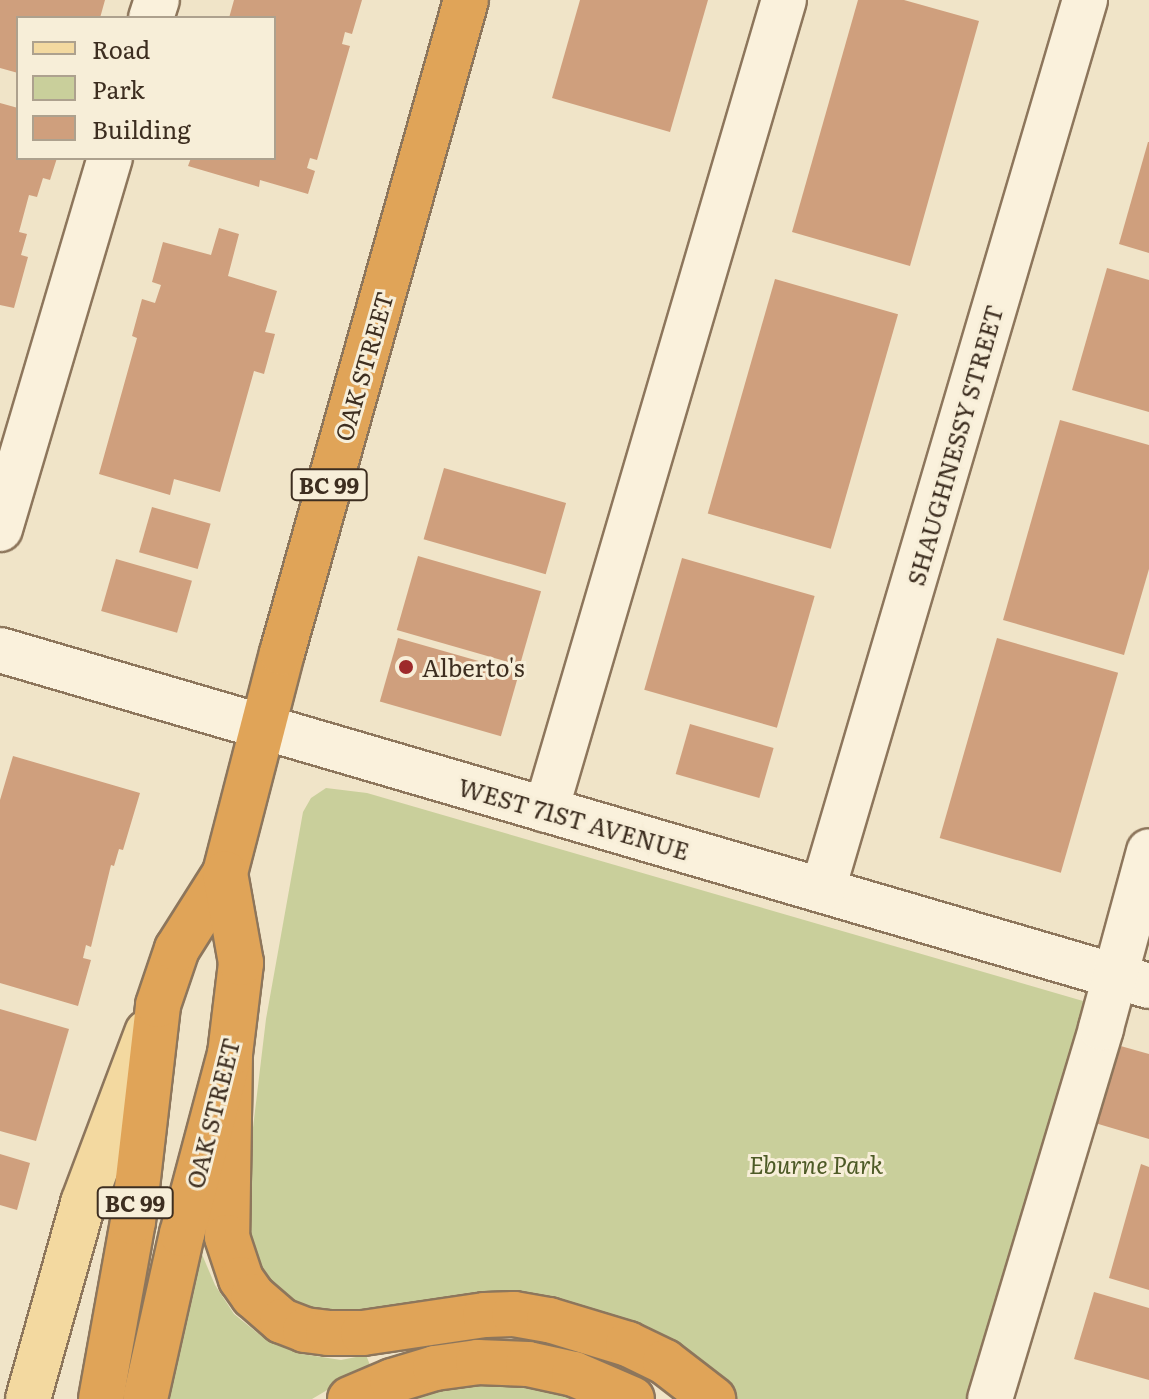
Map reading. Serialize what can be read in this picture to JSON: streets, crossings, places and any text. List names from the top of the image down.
{
  "streets": {
    "highway": ["OAK STREET", "BC 99"],
    "street": ["SHAUGHNESSY STREET", "WEST 71ST AVENUE"]
  },
  "crossings": [
    ["OAK STREET", "WEST 71ST AVENUE"],
    ["SHAUGHNESSY STREET", "WEST 71ST AVENUE"]
  ],
  "parks": ["Eburne Park"],
  "places": ["Alberto's"],
  "legend": ["Road", "Park", "Building"]
}
